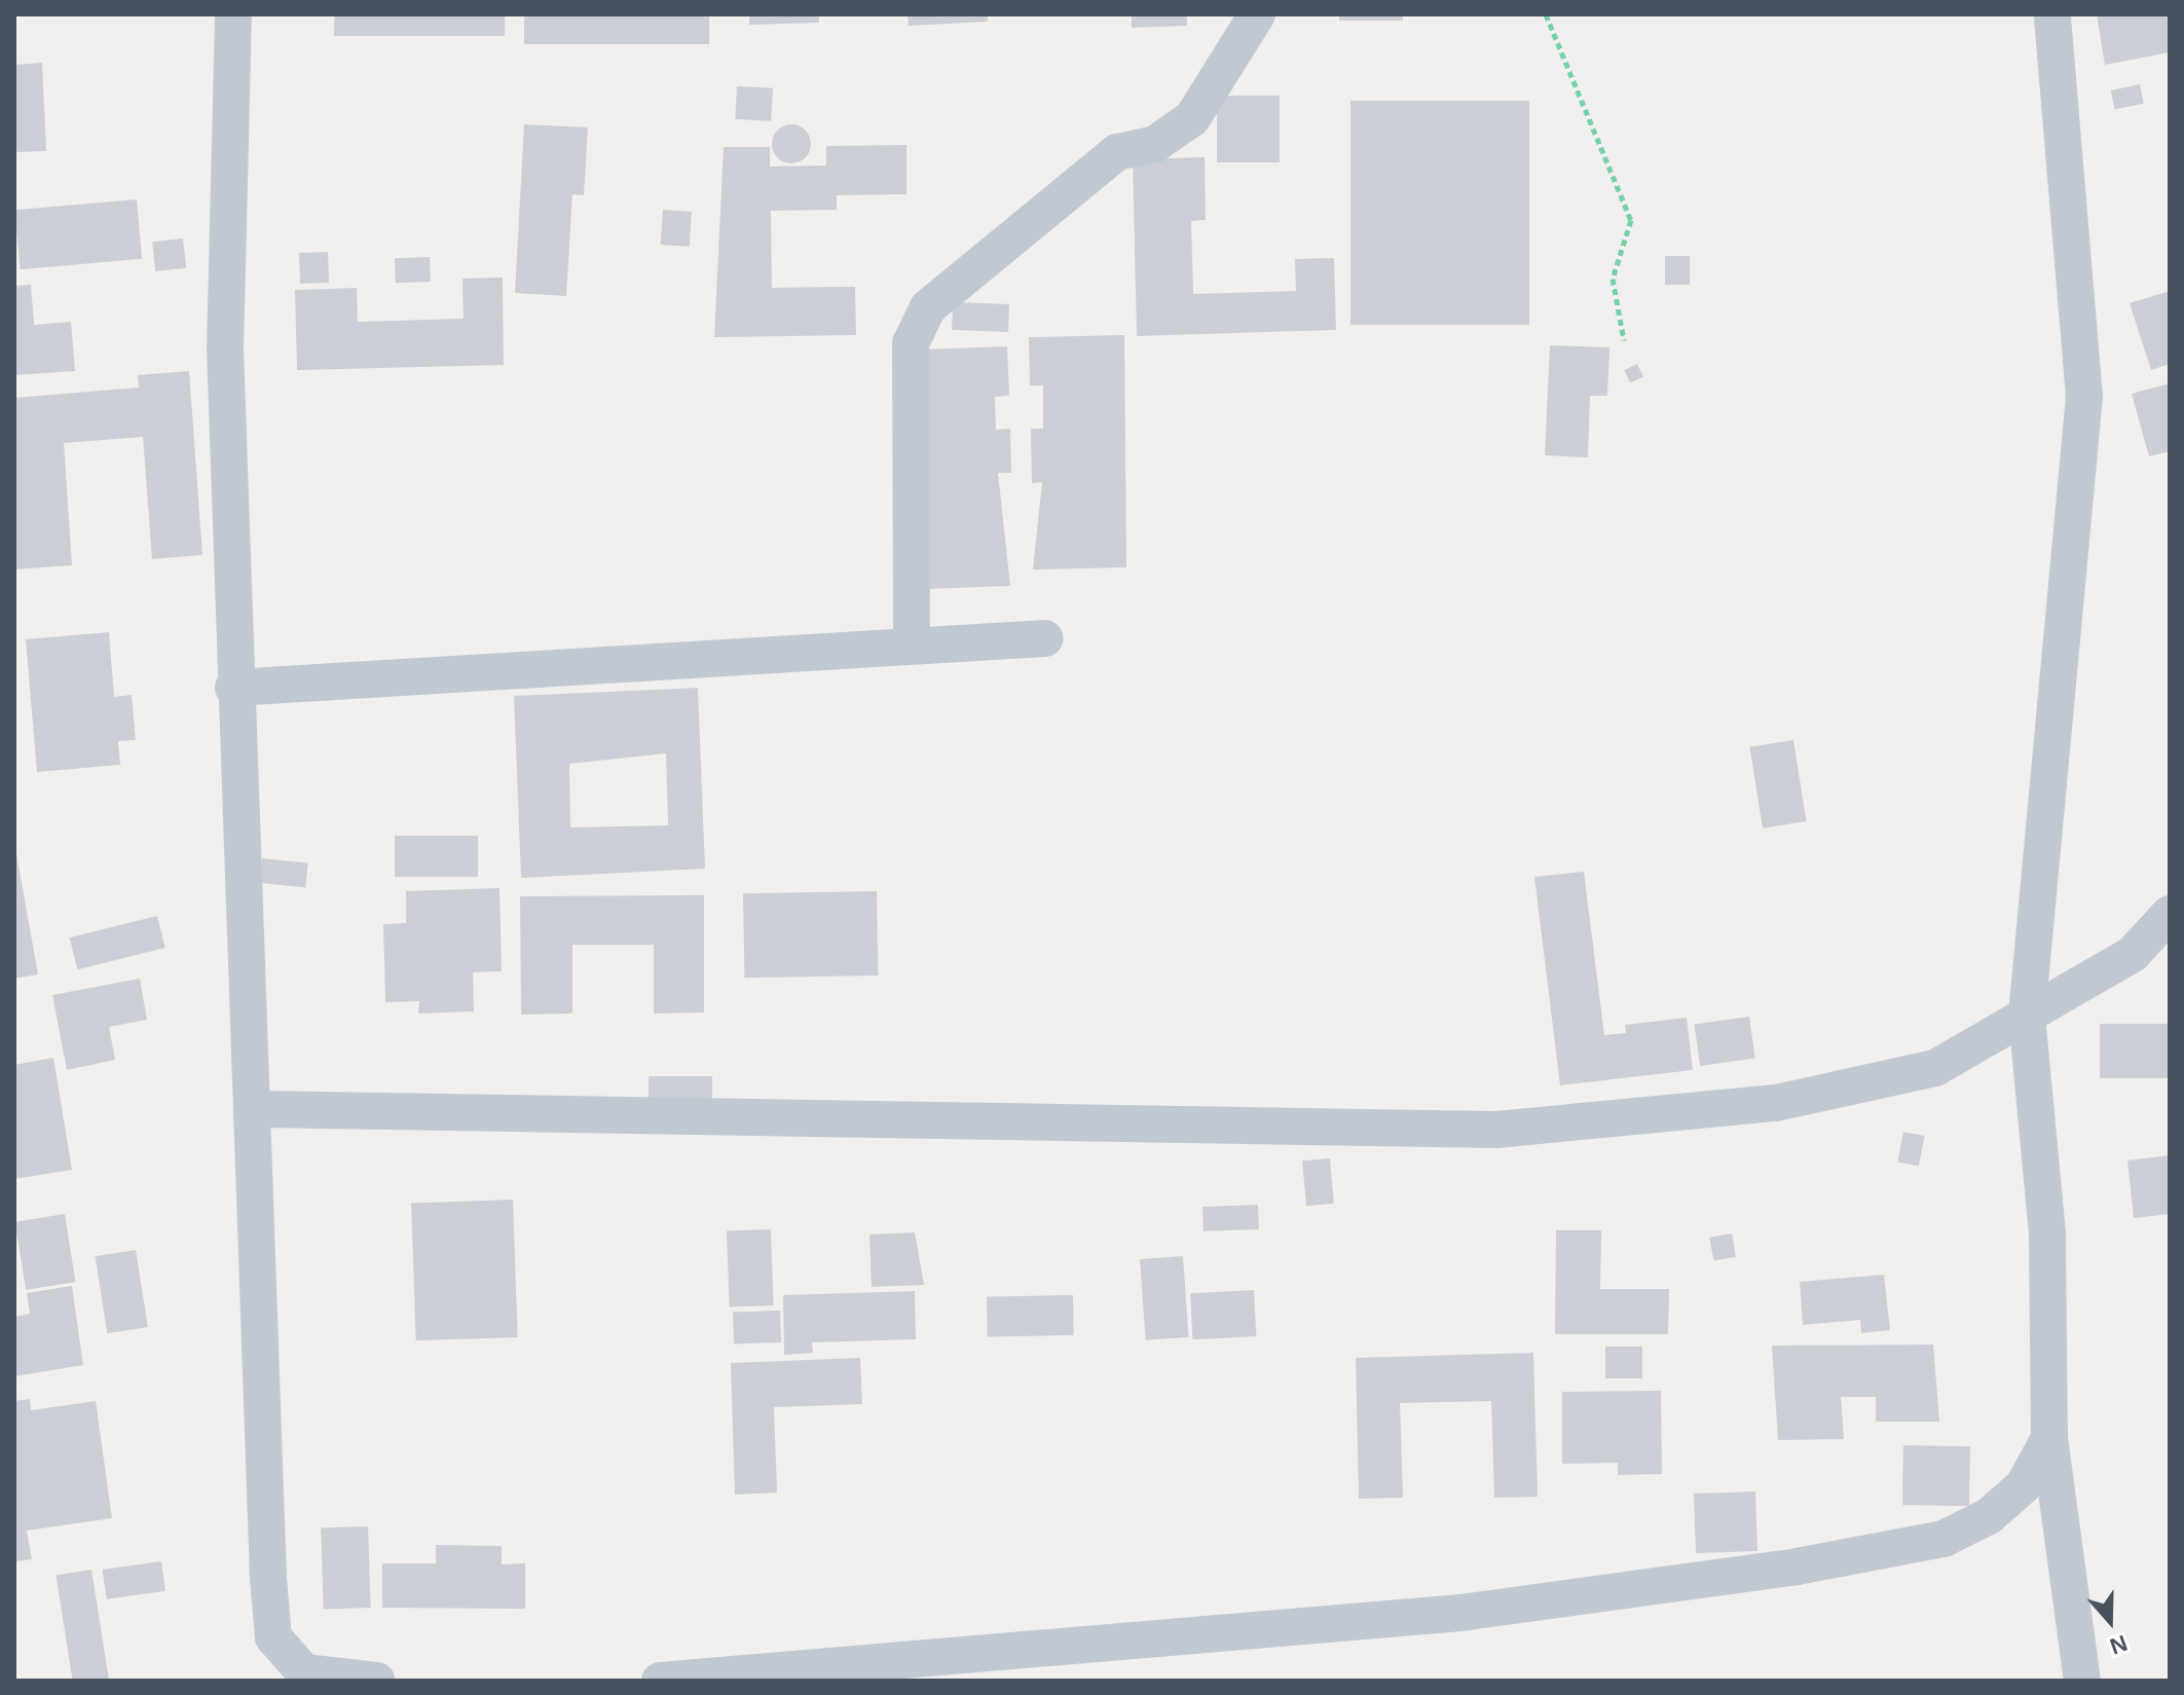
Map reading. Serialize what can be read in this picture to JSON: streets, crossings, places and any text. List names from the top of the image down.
{
  "north": "bottom"
}
